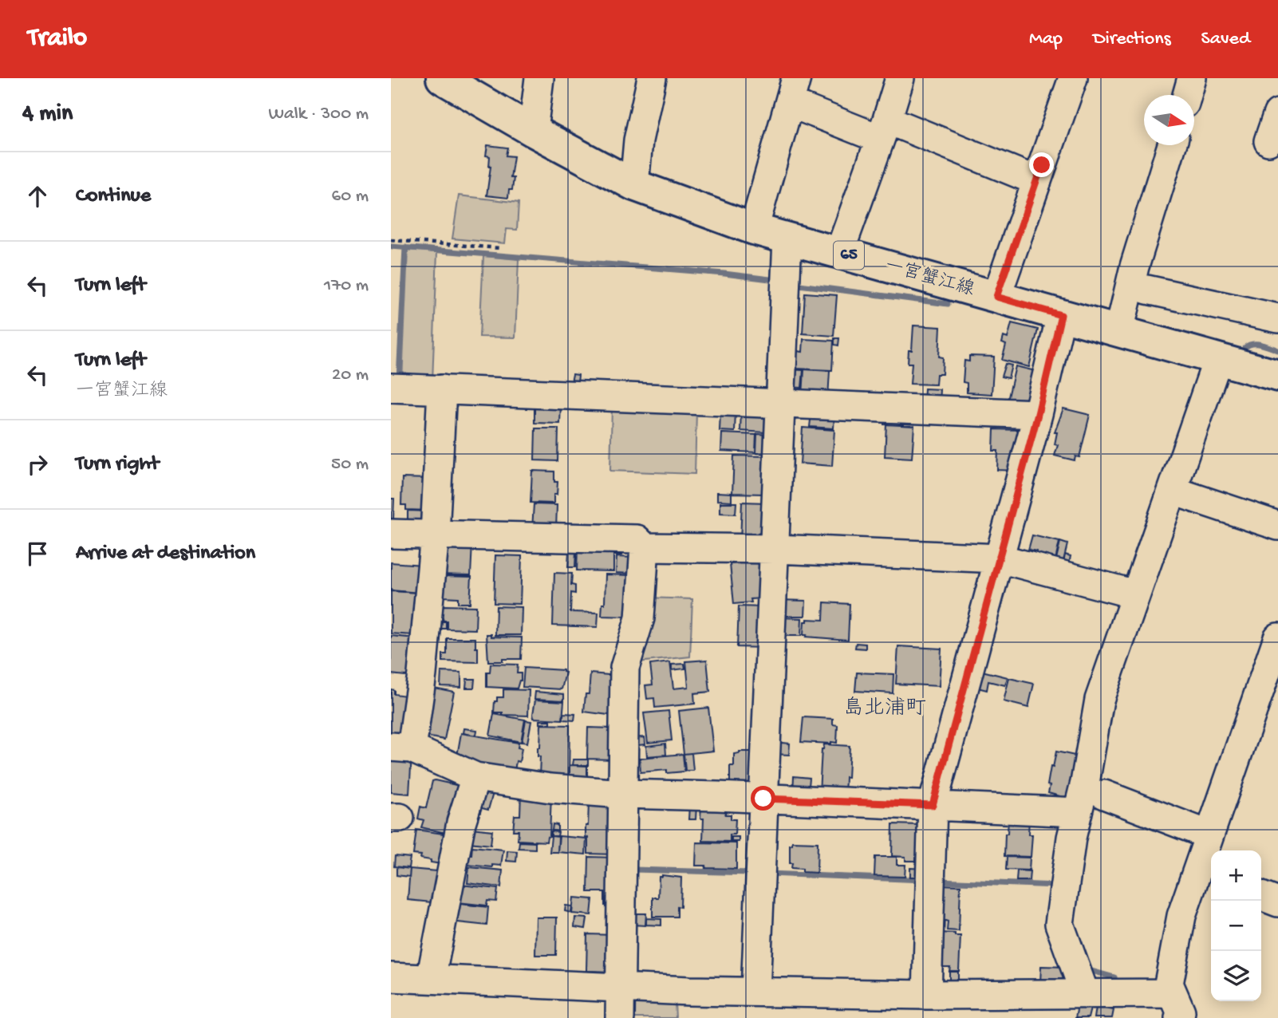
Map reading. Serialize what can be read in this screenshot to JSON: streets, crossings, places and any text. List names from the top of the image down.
{
  "streets": {
    "main road": ["65", "一宮蟹江線"]
  },
  "districts": ["島北浦町"],
  "north": "right",
  "page": {
    "header": "Trailo",
    "nav": ["Map", "Directions", "Saved"],
    "heading": ["4 min", "Walk · 300 m"],
    "list": [
      ["Continue", "60 m"],
      ["Turn left", "170 m"],
      ["Turn left", "一宮蟹江線", "20 m"],
      ["Turn right", "50 m"],
      "Arrive at destination"
    ],
    "map_buttons": ["+", "−"]
  }
}
